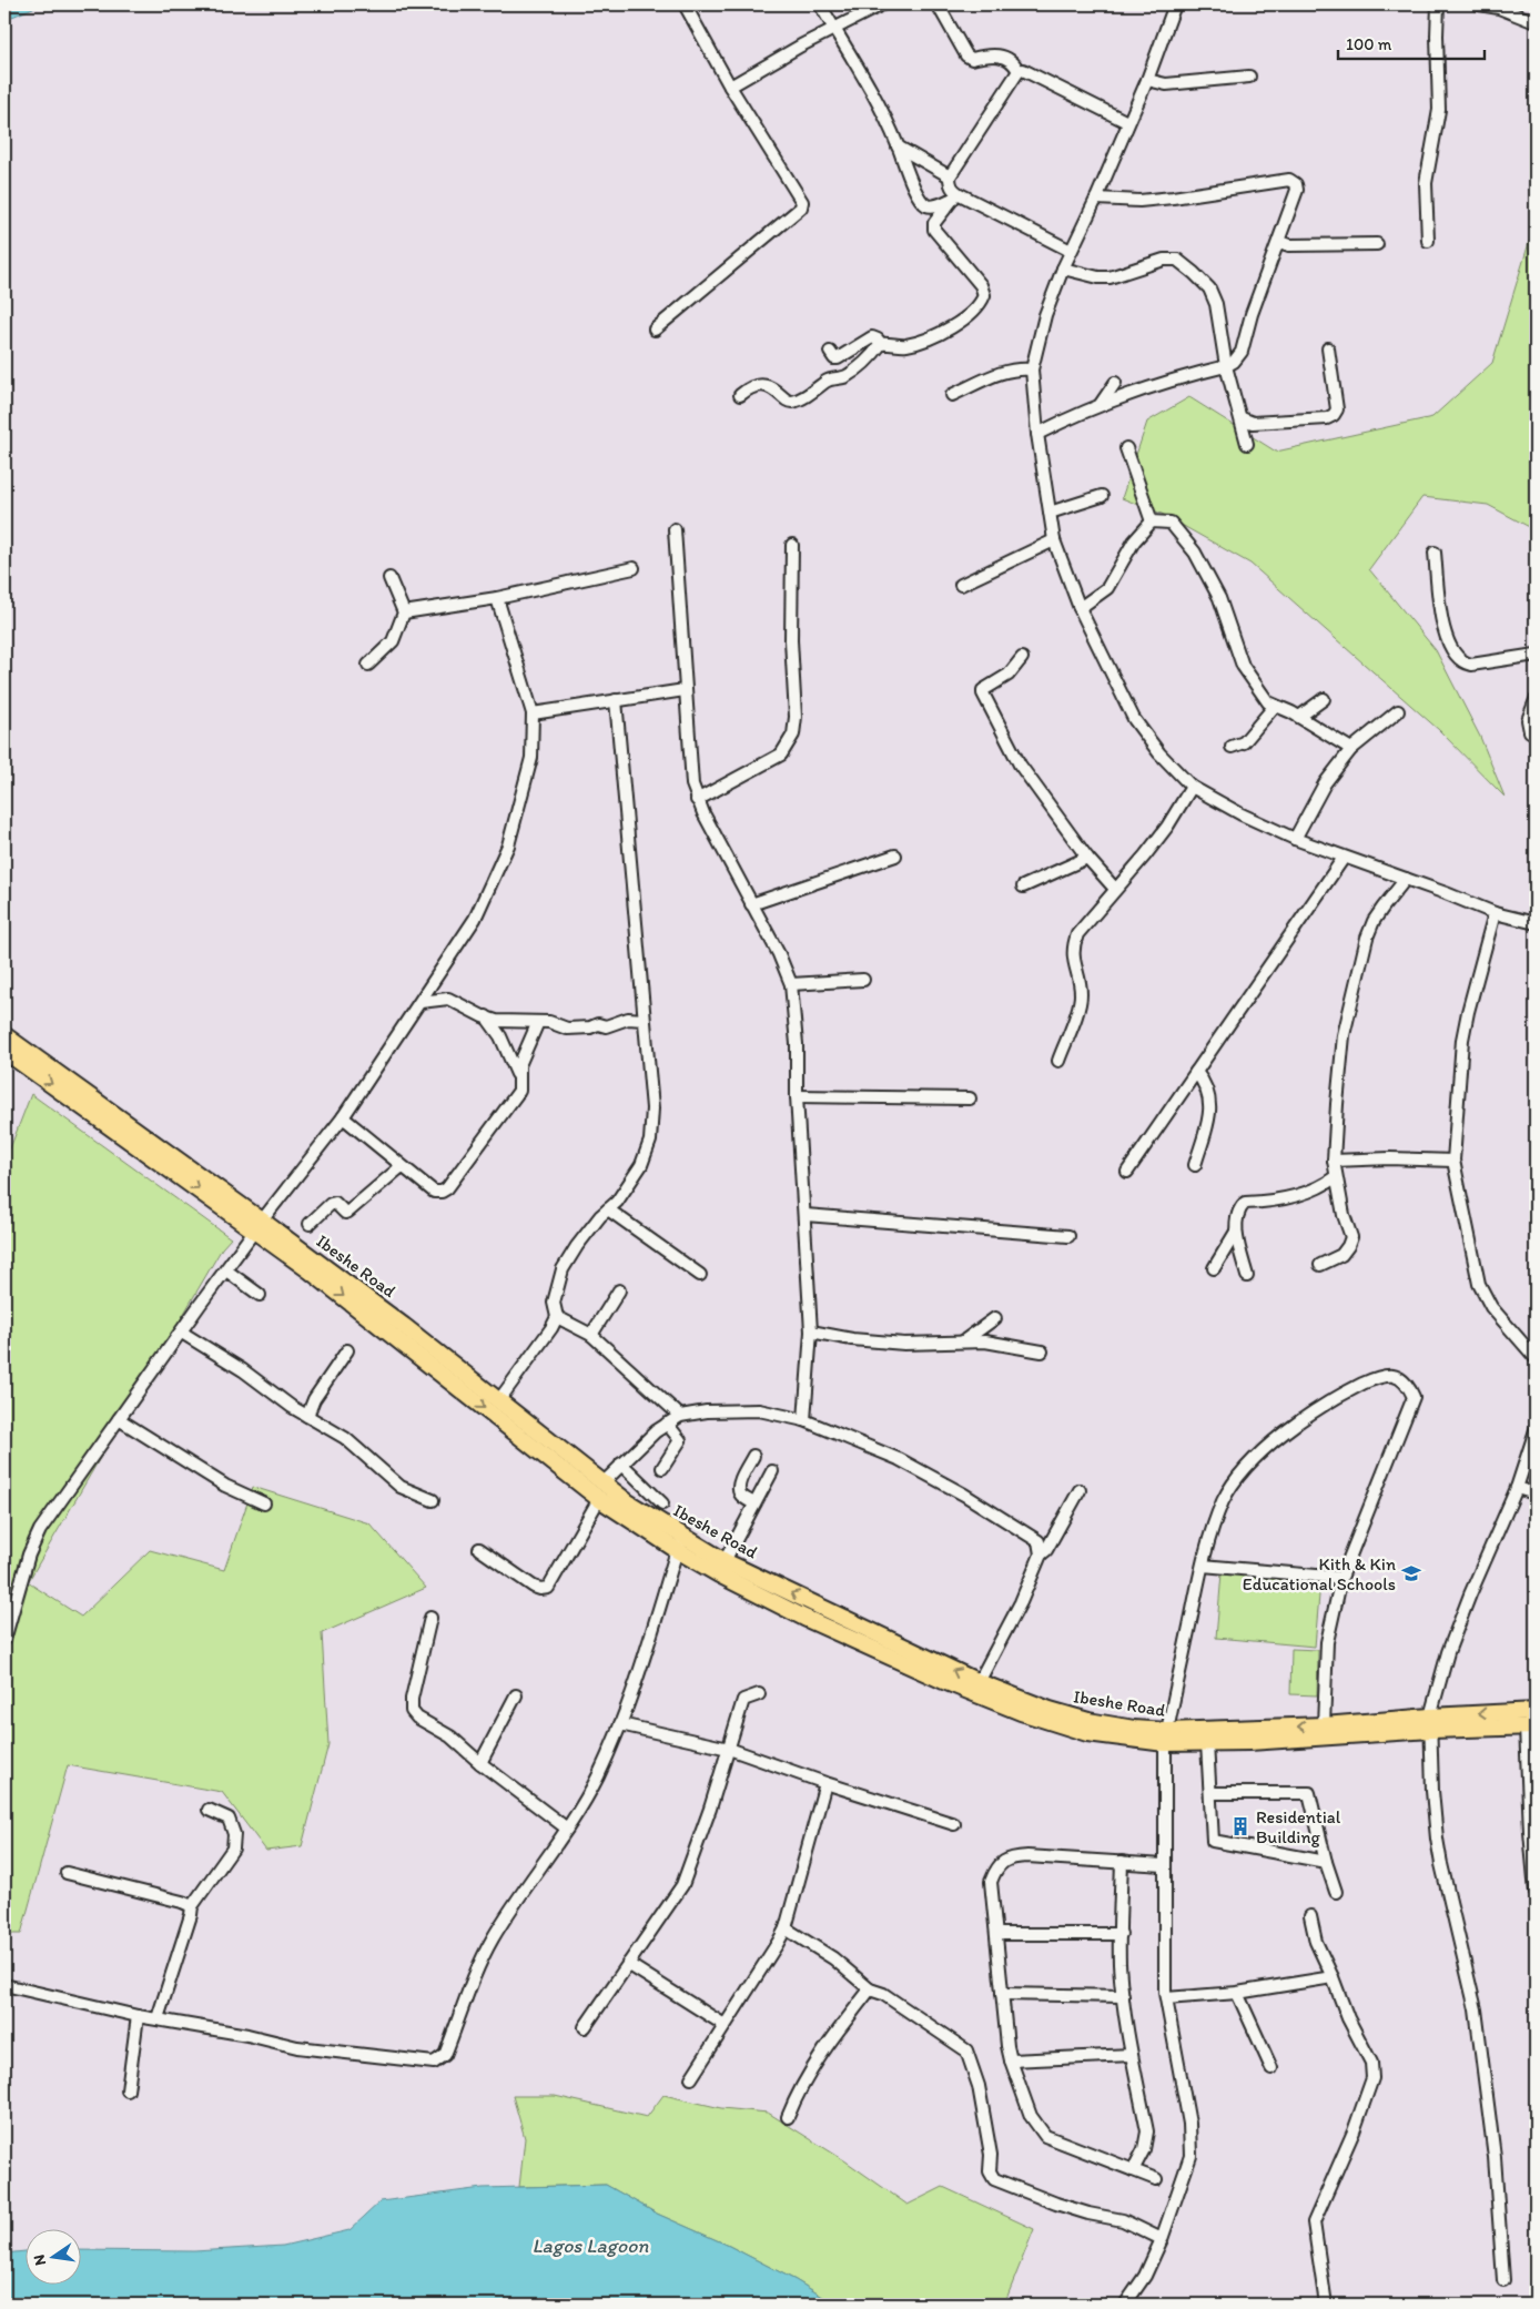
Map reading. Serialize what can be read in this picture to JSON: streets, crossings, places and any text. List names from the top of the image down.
{
  "streets": {
    "main road": ["Ibeshe Road"]
  },
  "water": ["Lagos Lagoon"],
  "places": {
    "school or university": ["Kith & Kin Educational Schools"],
    "building": ["Residential Building"]
  },
  "scale_bar": "100 m",
  "north": "left"
}
